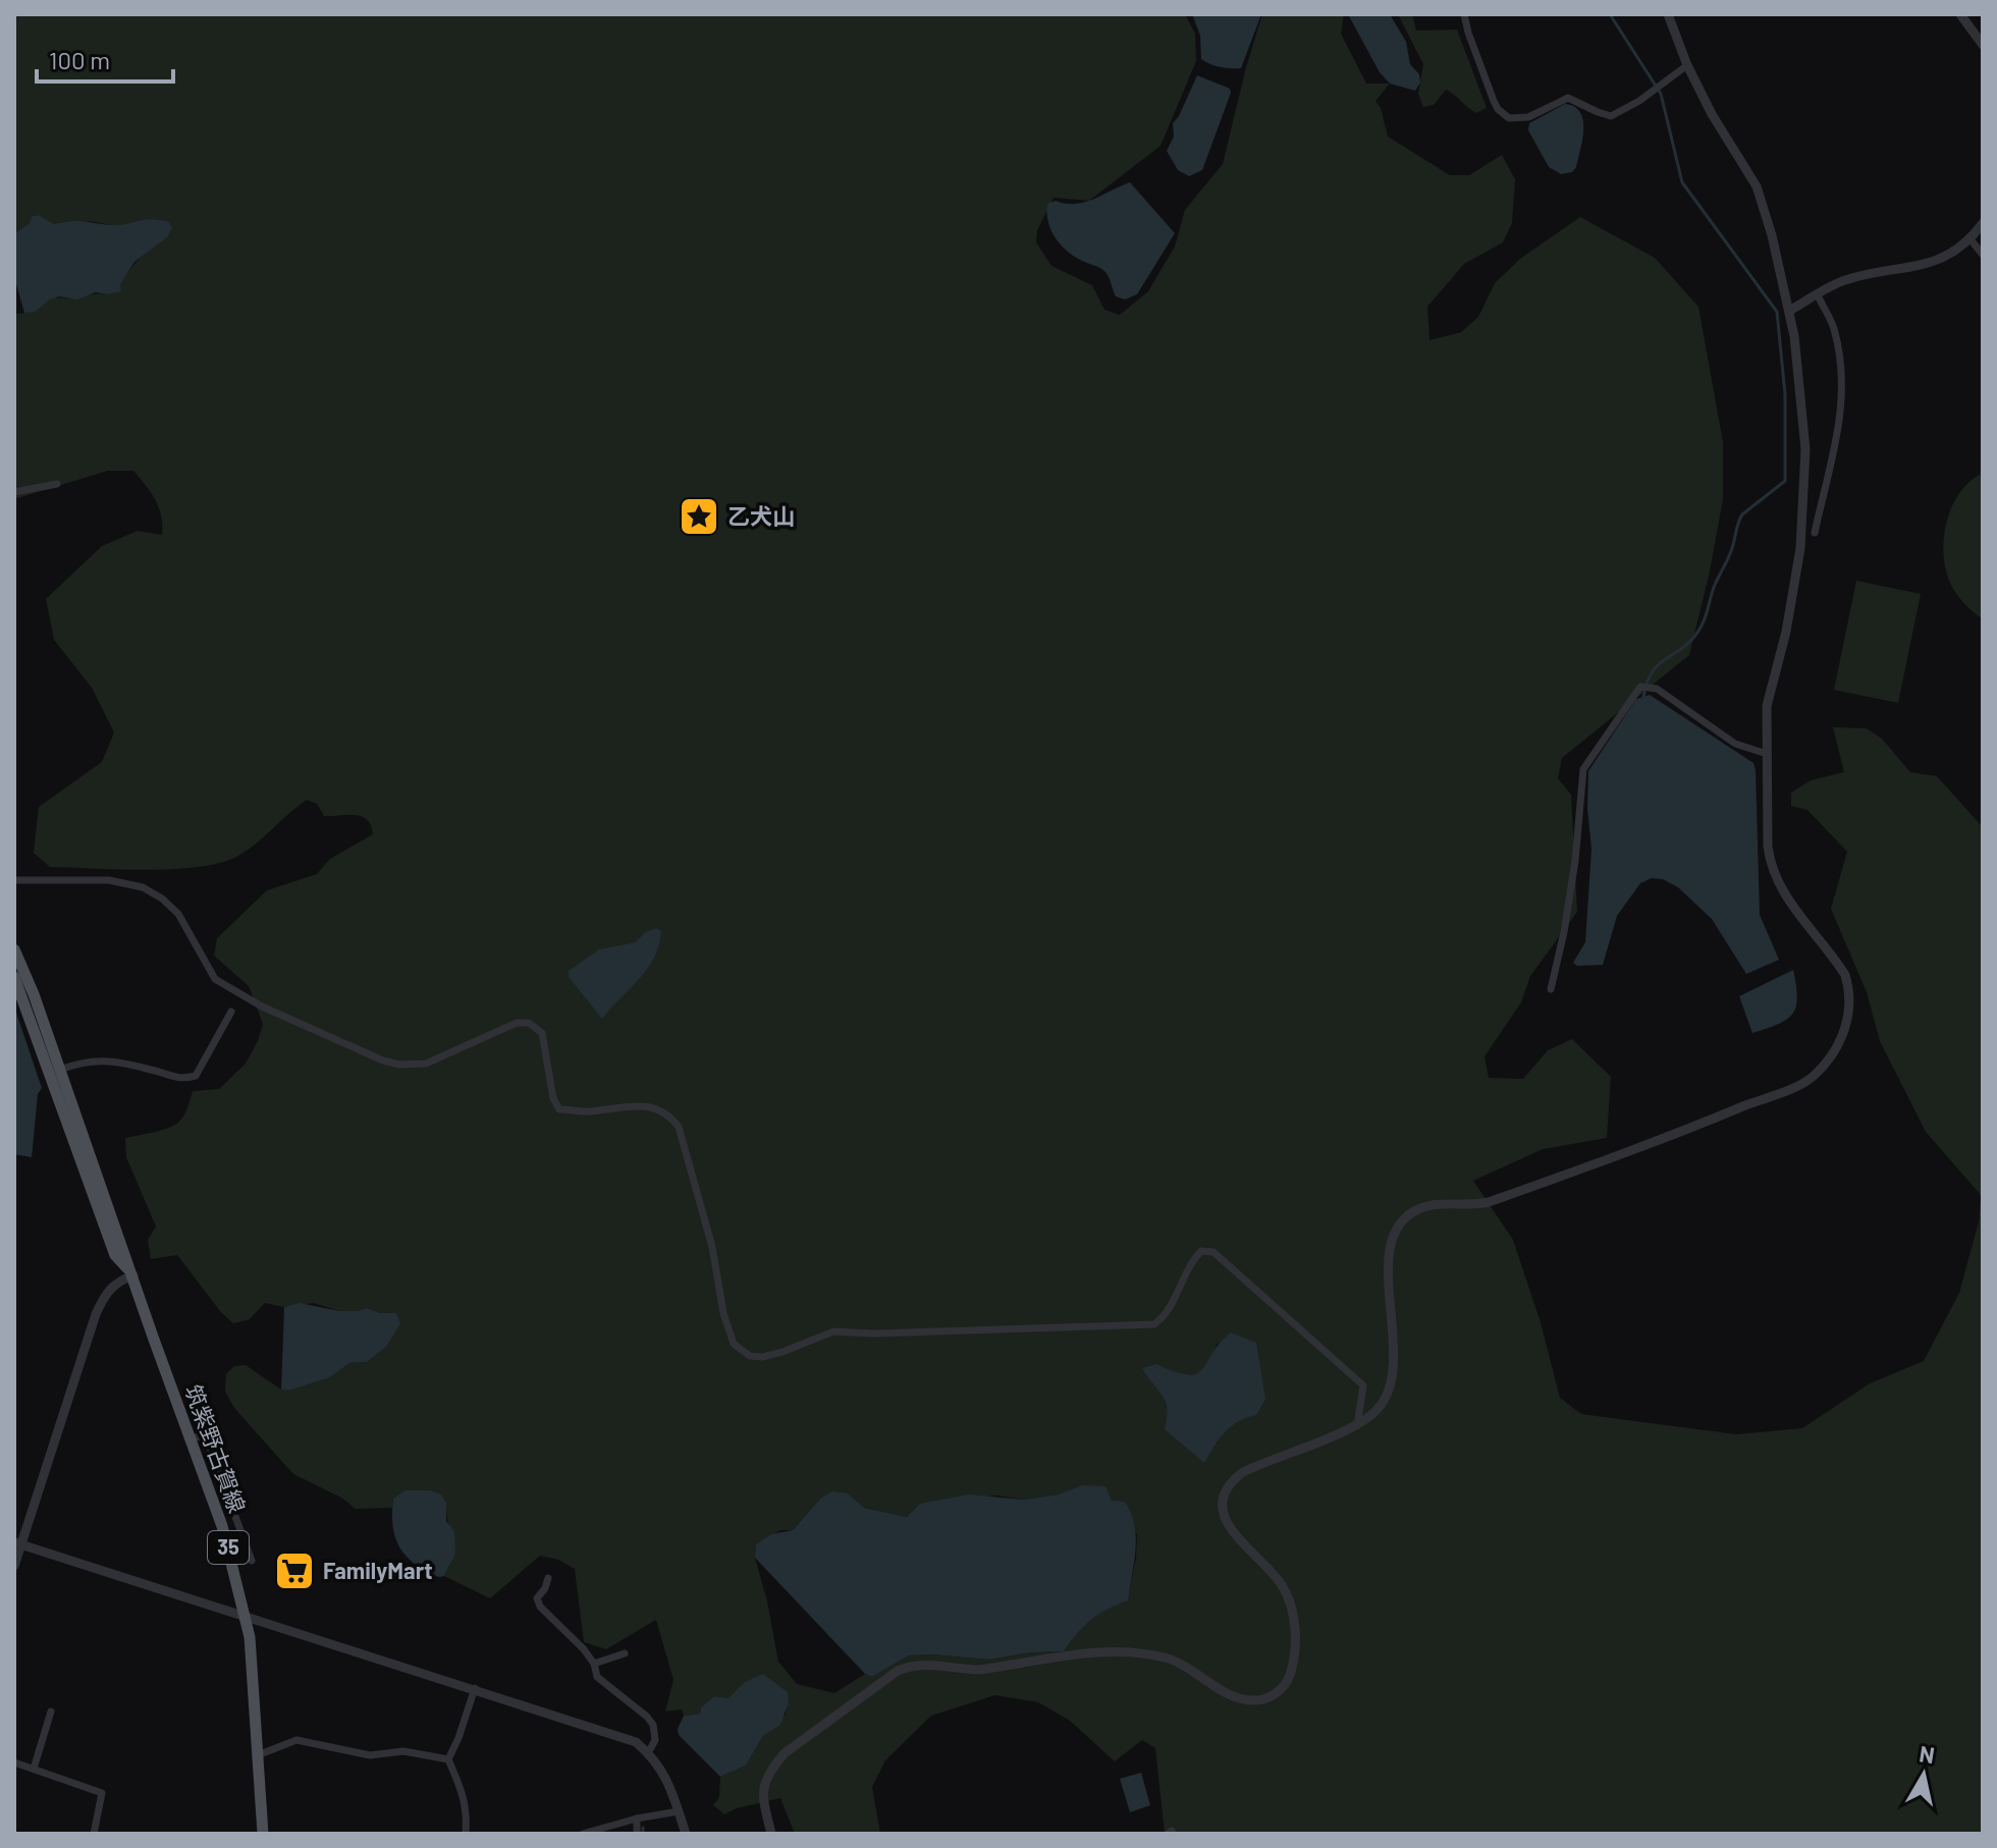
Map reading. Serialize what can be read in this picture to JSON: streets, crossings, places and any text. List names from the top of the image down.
{
  "streets": {
    "main road": ["筑紫野古賀線", "35"]
  },
  "places": {
    "place": ["乙犬山"],
    "supermarket": ["FamilyMart"]
  },
  "scale_bar": "100 m",
  "north": "top"
}
